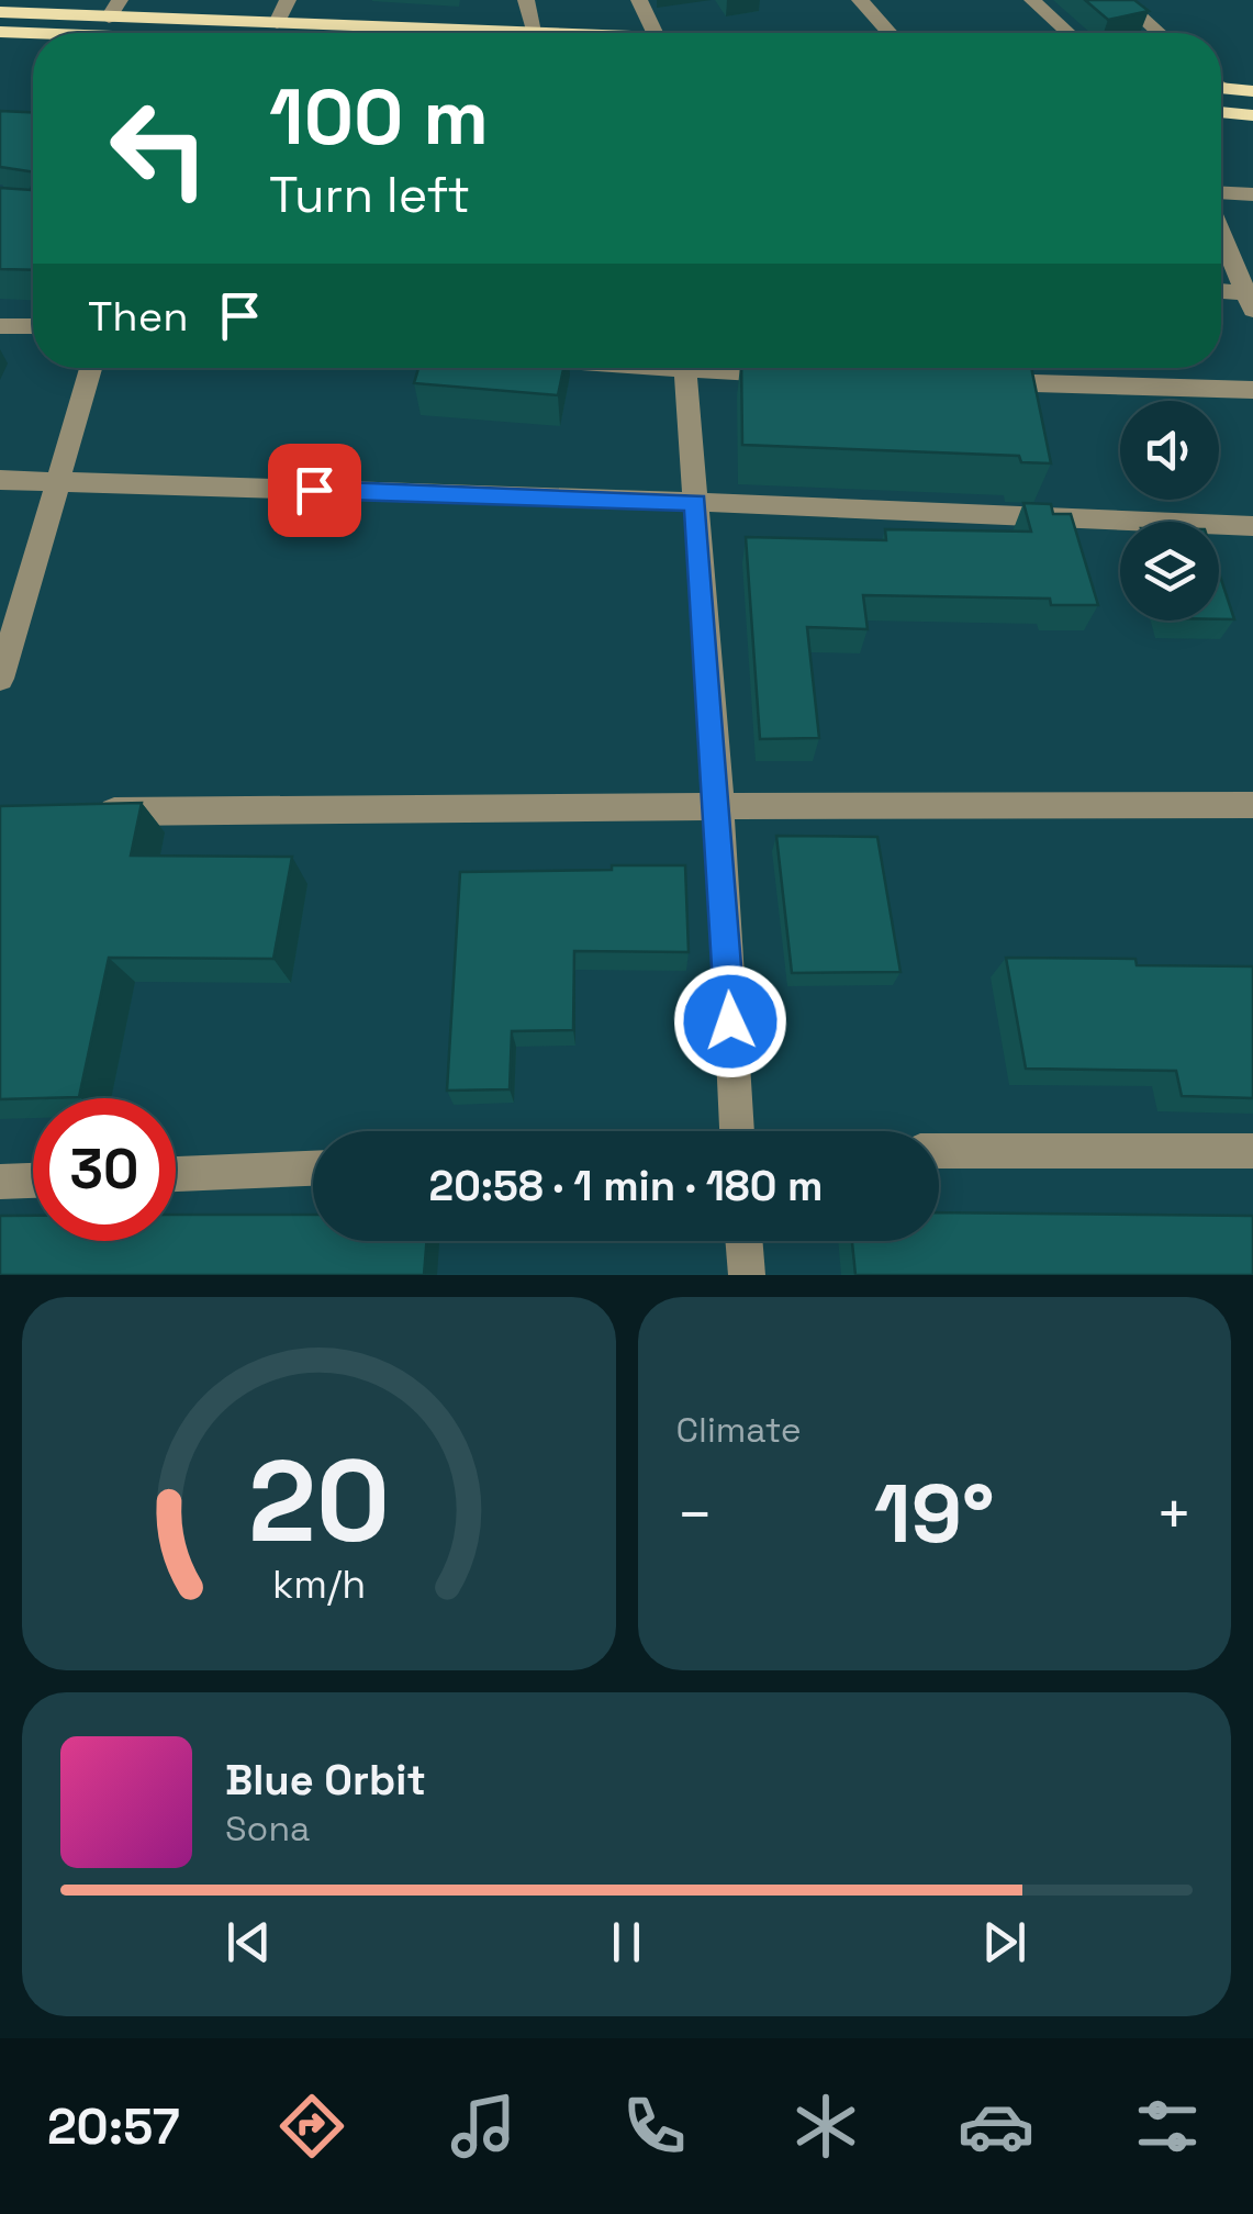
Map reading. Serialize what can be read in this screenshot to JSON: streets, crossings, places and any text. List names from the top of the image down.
{
  "page": {
    "turn": ["100 m", "Turn left"],
    "then": "Then",
    "limit": "30",
    "trip": "20:58 · 1 min · 180 m",
    "tile": "Climate",
    "heat": ["−", "19°", "+"],
    "song": ["Blue Orbit", "Sona"],
    "tabs": "20:57",
    "gauge": ["20", "km/h"]
  }
}
